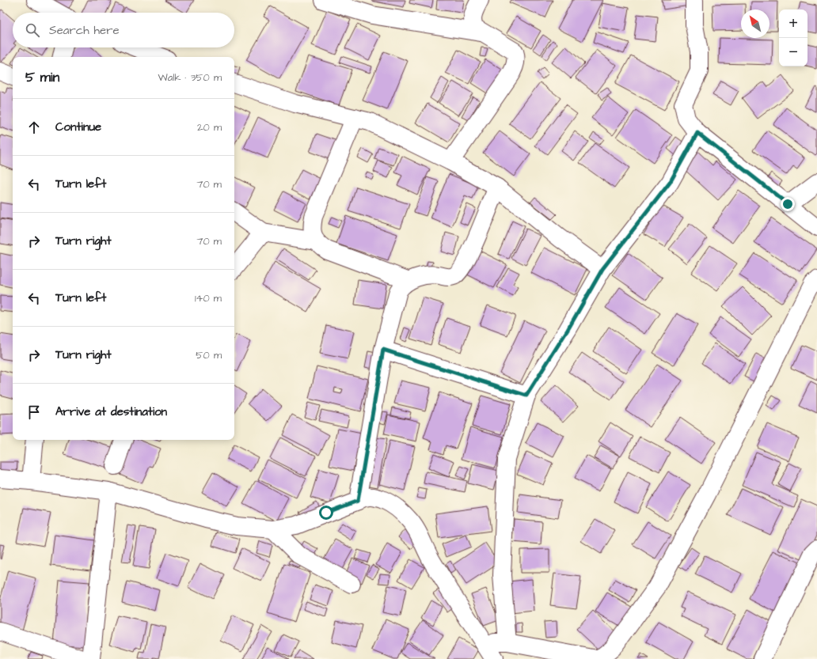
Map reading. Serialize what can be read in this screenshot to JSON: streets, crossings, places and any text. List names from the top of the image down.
{
  "north": "top left",
  "page": {
    "map_buttons": ["+", "−"],
    "search": "Search here",
    "heading": ["5 min", "Walk · 350 m"],
    "list": [
      ["Continue", "20 m"],
      ["Turn left", "70 m"],
      ["Turn right", "70 m"],
      ["Turn left", "140 m"],
      ["Turn right", "50 m"],
      "Arrive at destination"
    ]
  }
}
